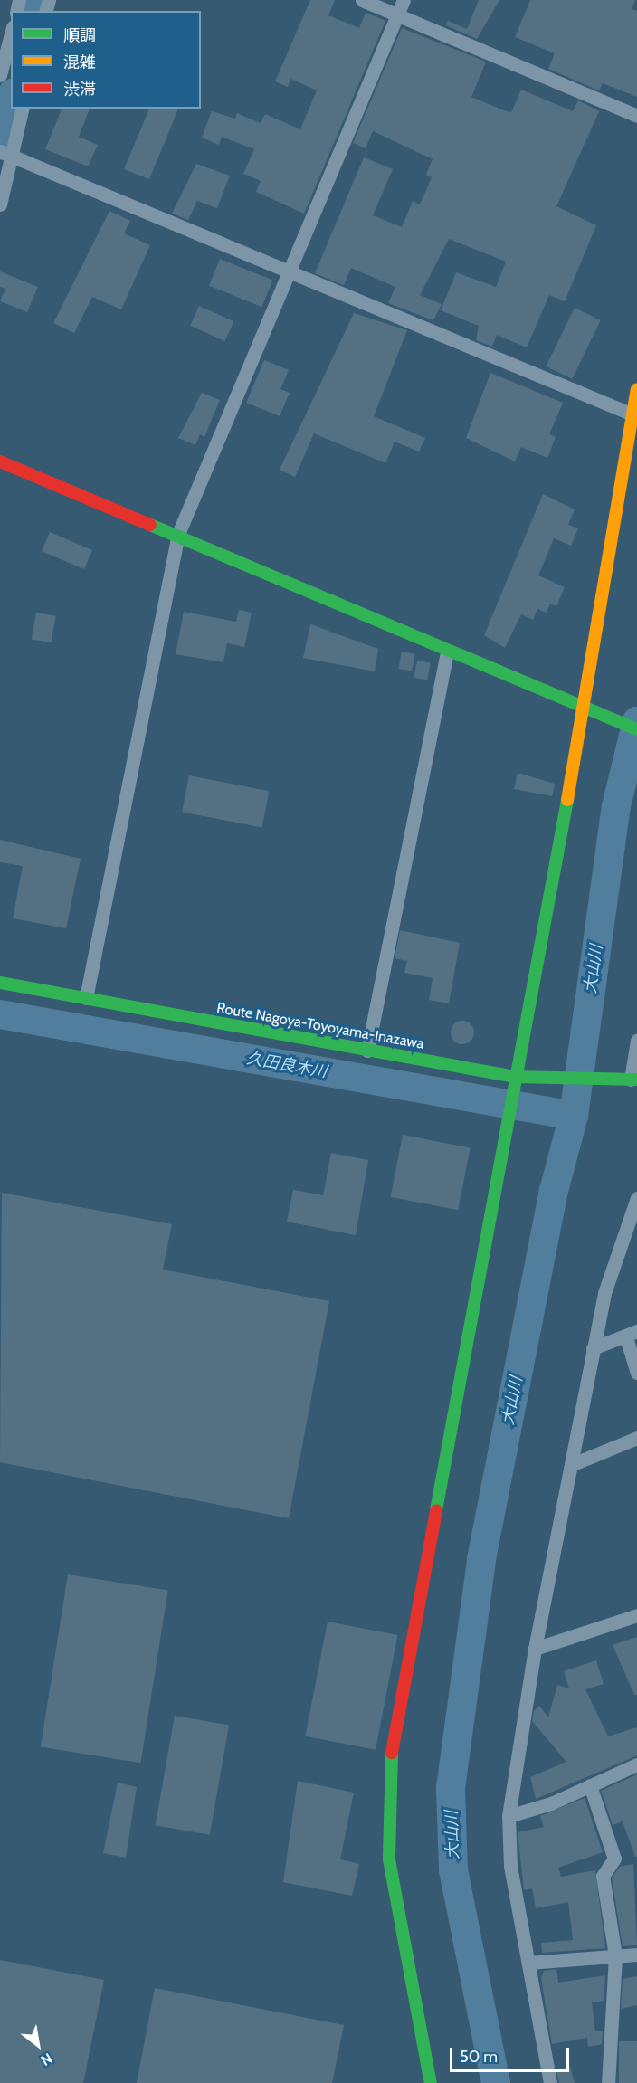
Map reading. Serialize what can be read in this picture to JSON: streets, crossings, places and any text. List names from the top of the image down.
{
  "streets": {
    "street": ["Route Nagoya-Toyoyama-Inazawa"]
  },
  "water": ["大山川", "久田良木川"],
  "legend": ["順調", "混雑", "渋滞"],
  "scale_bar": "50 m",
  "north": "bottom right"
}
